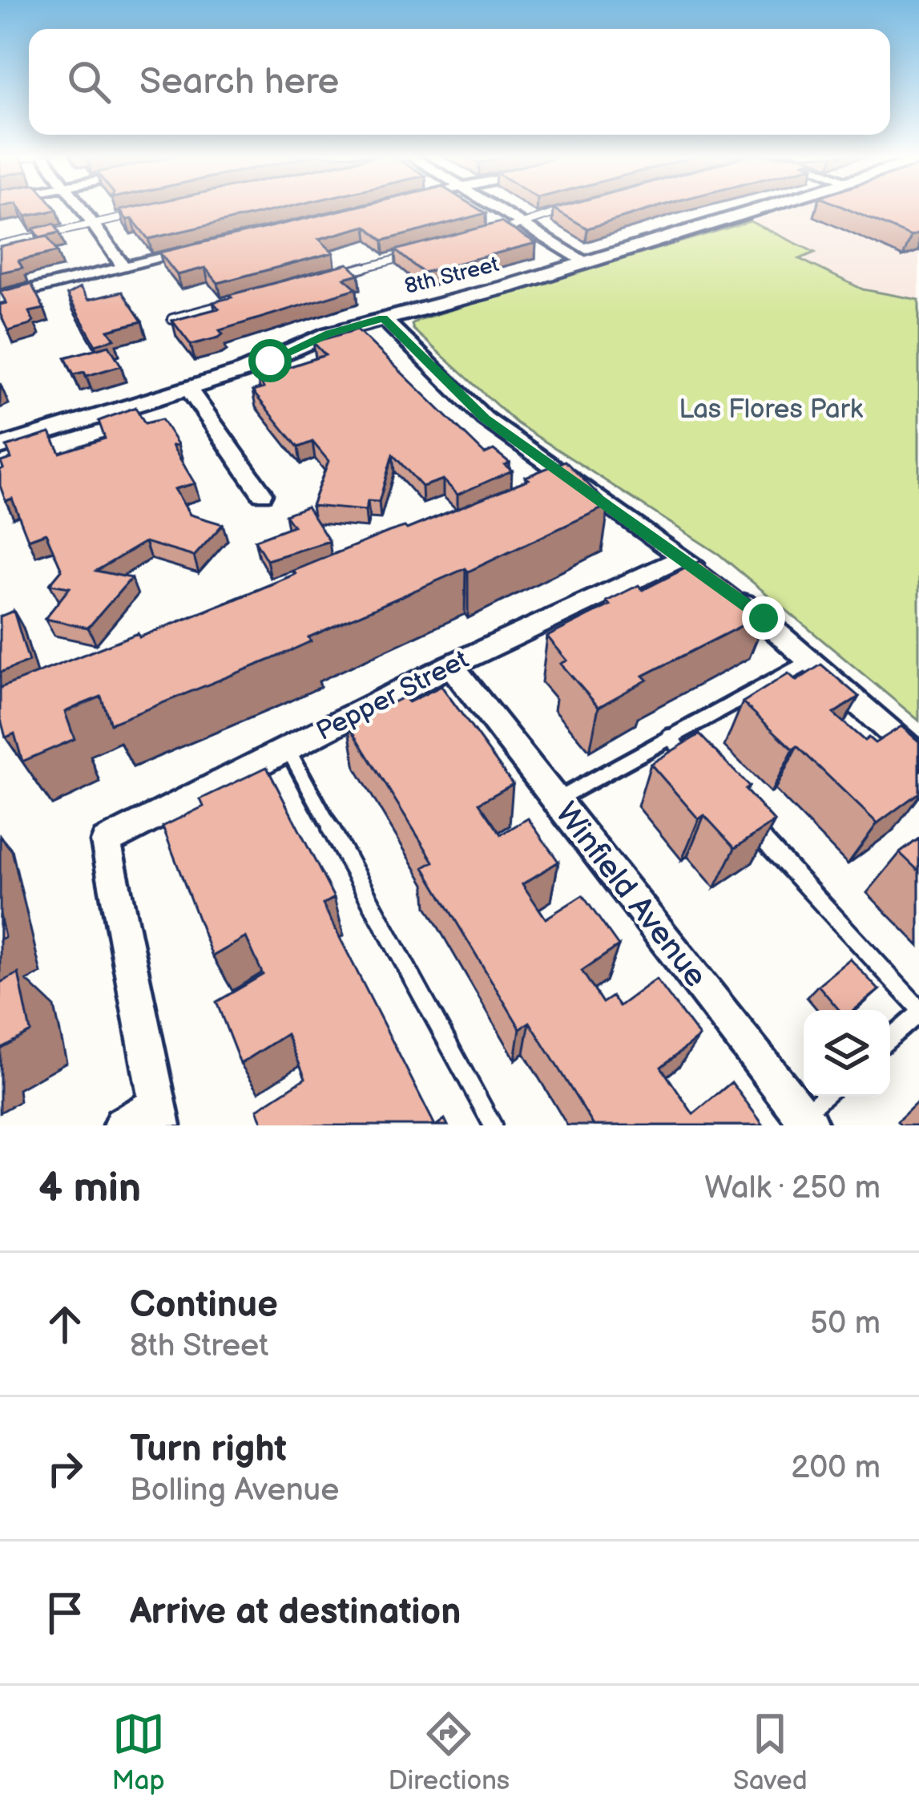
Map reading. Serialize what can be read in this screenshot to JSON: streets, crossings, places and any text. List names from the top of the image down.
{
  "streets": {
    "street": ["8th Street", "Pepper Street", "Winfield Avenue"]
  },
  "crossings": [
    ["Pepper Street", "Winfield Avenue"]
  ],
  "parks": ["Las Flores Park"],
  "page": {
    "search": "Search here",
    "heading": ["4 min", "Walk · 250 m"],
    "list": [
      ["Continue", "8th Street", "50 m"],
      ["Turn right", "Bolling Avenue", "200 m"],
      "Arrive at destination"
    ],
    "nav": ["Map", "Directions", "Saved"]
  }
}
